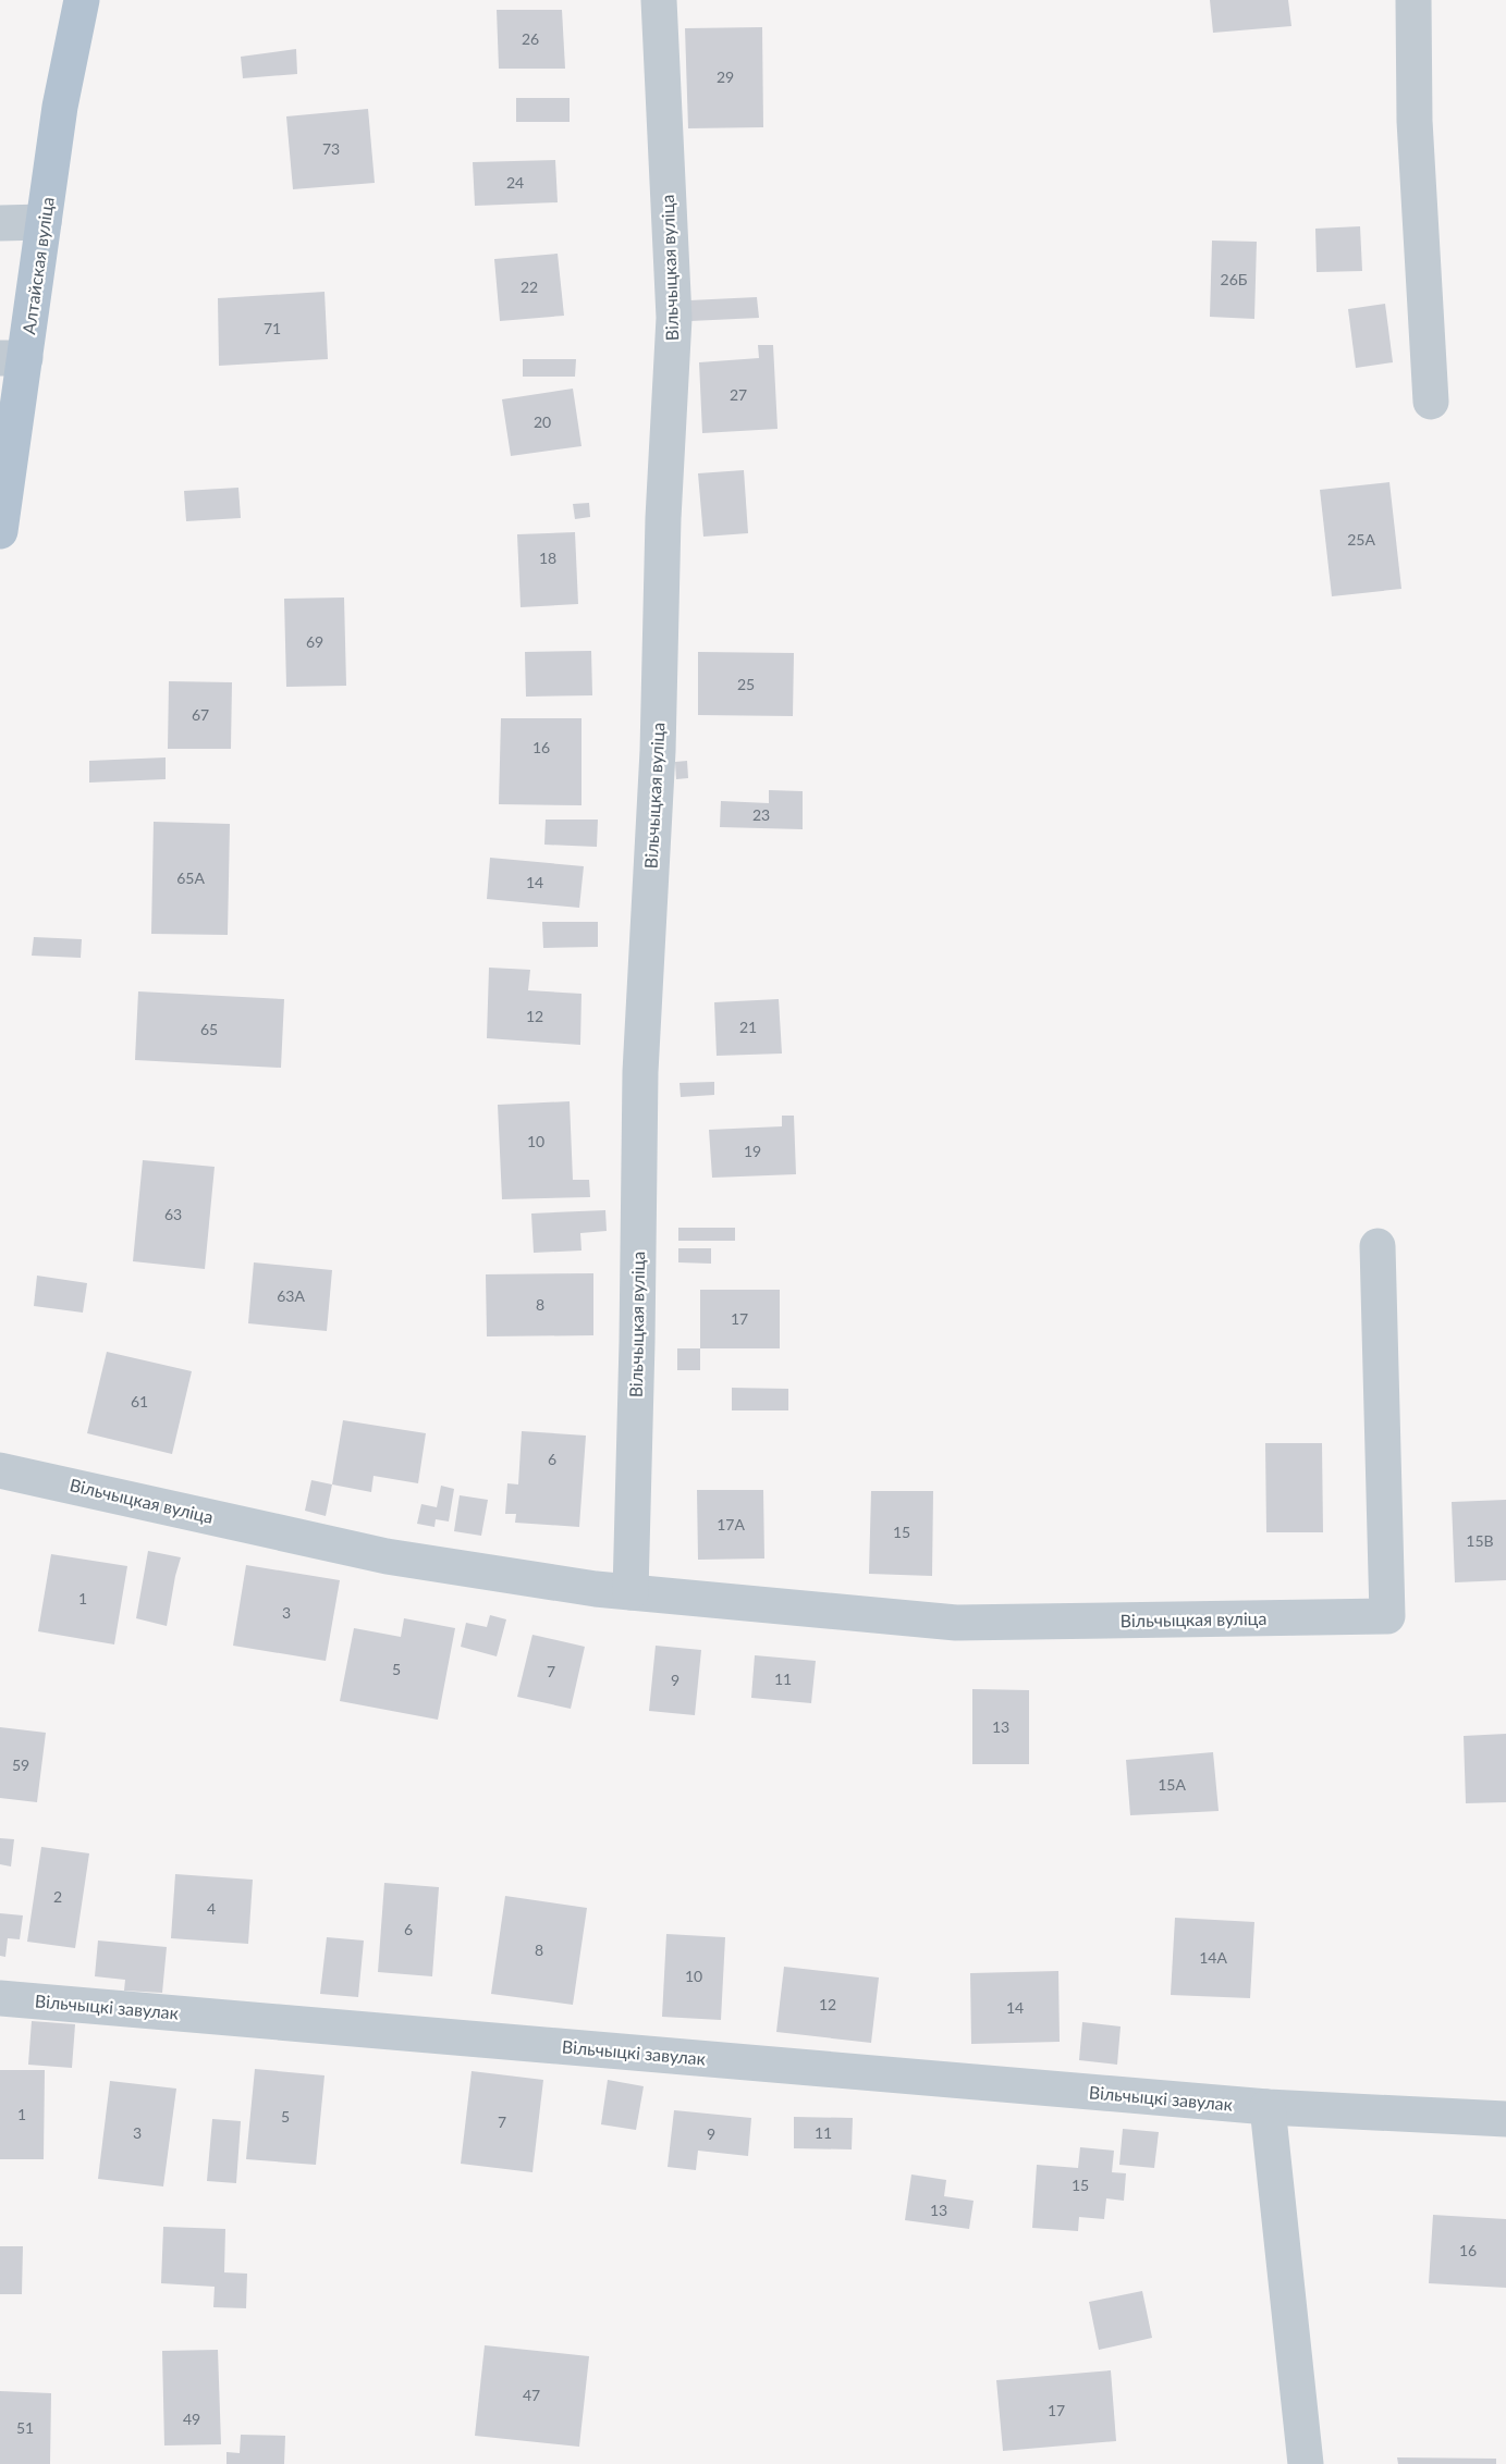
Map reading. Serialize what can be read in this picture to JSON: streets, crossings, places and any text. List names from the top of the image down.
{
  "streets": {
    "main road": ["Алтайская вуліца"],
    "street": ["Вільчыцкая вуліца", "Вільчыцкі завулак"]
  },
  "house_numbers": [
    "26",
    "29",
    "73",
    "24",
    "26Б",
    "22",
    "71",
    "27",
    "20",
    "25А",
    "18",
    "69",
    "25",
    "67",
    "16",
    "23",
    "65А",
    "14",
    "12",
    "21",
    "65",
    "10",
    "19",
    "63",
    "63А",
    "8",
    "17",
    "61",
    "6",
    "17А",
    "15",
    "15В",
    "1",
    "3",
    "5",
    "7",
    "11",
    "9",
    "13",
    "59",
    "15А",
    "2",
    "4",
    "6",
    "8",
    "14А",
    "10",
    "12",
    "14",
    "1",
    "5",
    "7",
    "3",
    "11",
    "9",
    "15",
    "13",
    "16",
    "47",
    "17",
    "49",
    "51"
  ]
}
